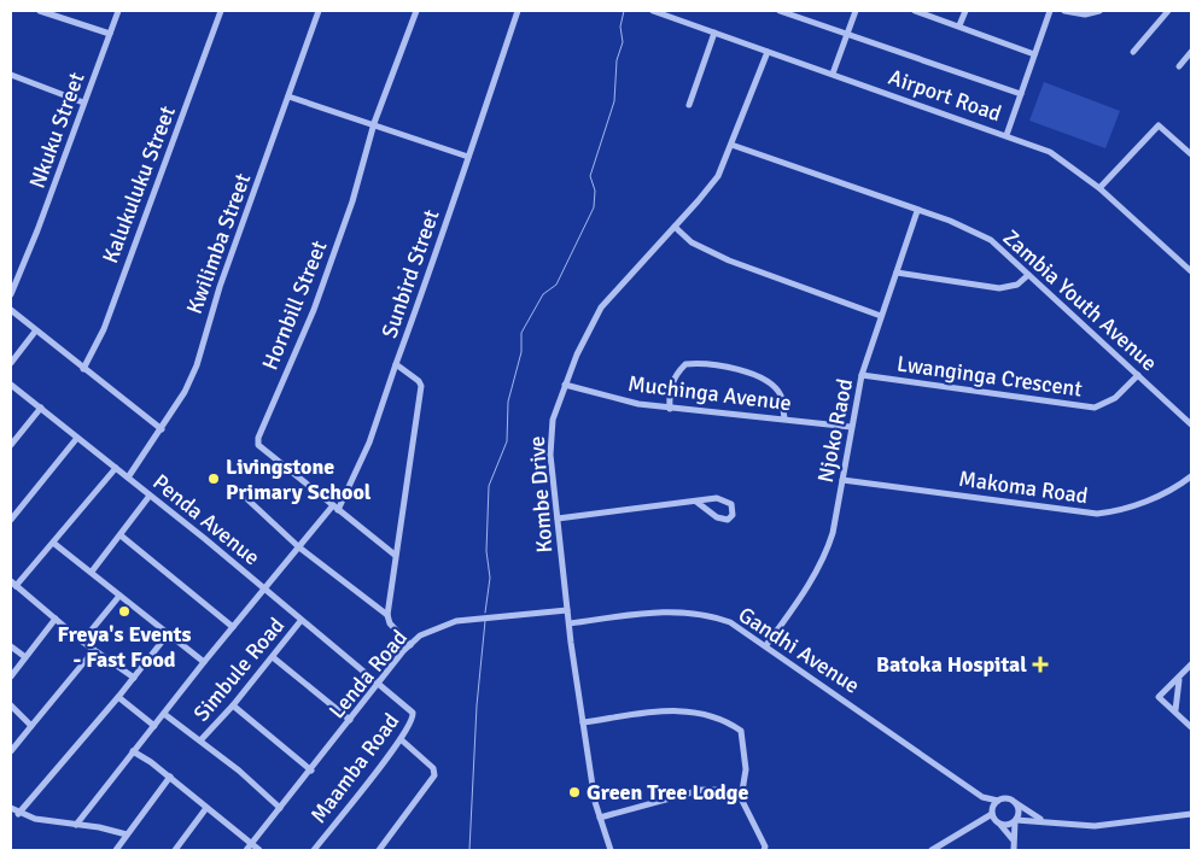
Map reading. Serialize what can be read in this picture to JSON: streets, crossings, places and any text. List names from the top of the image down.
{
  "streets": {
    "street": [
      "Airport Road",
      "Nkuku Street",
      "Kalukuluku Street",
      "Kwilimba Street",
      "Sunbird Street",
      "Zambia Youth Avenue",
      "Hornbill Street",
      "Lwanginga Crescent",
      "Muchinga Avenue",
      "Njoko Raod",
      "Makoma Road",
      "Kombe Drive",
      "Penda Avenue",
      "Gandhi Avenue",
      "Simbule Road",
      "Lenda Road",
      "Maamba Road"
    ]
  },
  "crossings": [
    ["Airport Road", "Kombe Drive"],
    ["Kwilimba Street", "Penda Avenue"],
    ["Sunbird Street", "Hornbill Street"],
    ["Zambia Youth Avenue", "Lwanginga Crescent"],
    ["Zambia Youth Avenue", "Njoko Raod"],
    ["Zambia Youth Avenue", "Kombe Drive"],
    ["Lwanginga Crescent", "Njoko Raod"],
    ["Muchinga Avenue", "Njoko Raod"],
    ["Muchinga Avenue", "Kombe Drive"],
    ["Njoko Raod", "Makoma Road"],
    ["Njoko Raod", "Gandhi Avenue"],
    ["Kombe Drive", "Gandhi Avenue"],
    ["Kombe Drive", "Lenda Road"],
    ["Penda Avenue", "Simbule Road"],
    ["Penda Avenue", "Lenda Road"],
    ["Penda Avenue", "Maamba Road"],
    ["Lenda Road", "Maamba Road"]
  ],
  "places": {
    "other": ["Livingstone Primary School", "Freya's Events - Fast Food", "Green Tree Lodge"],
    "health": ["Batoka Hospital"]
  }
}
